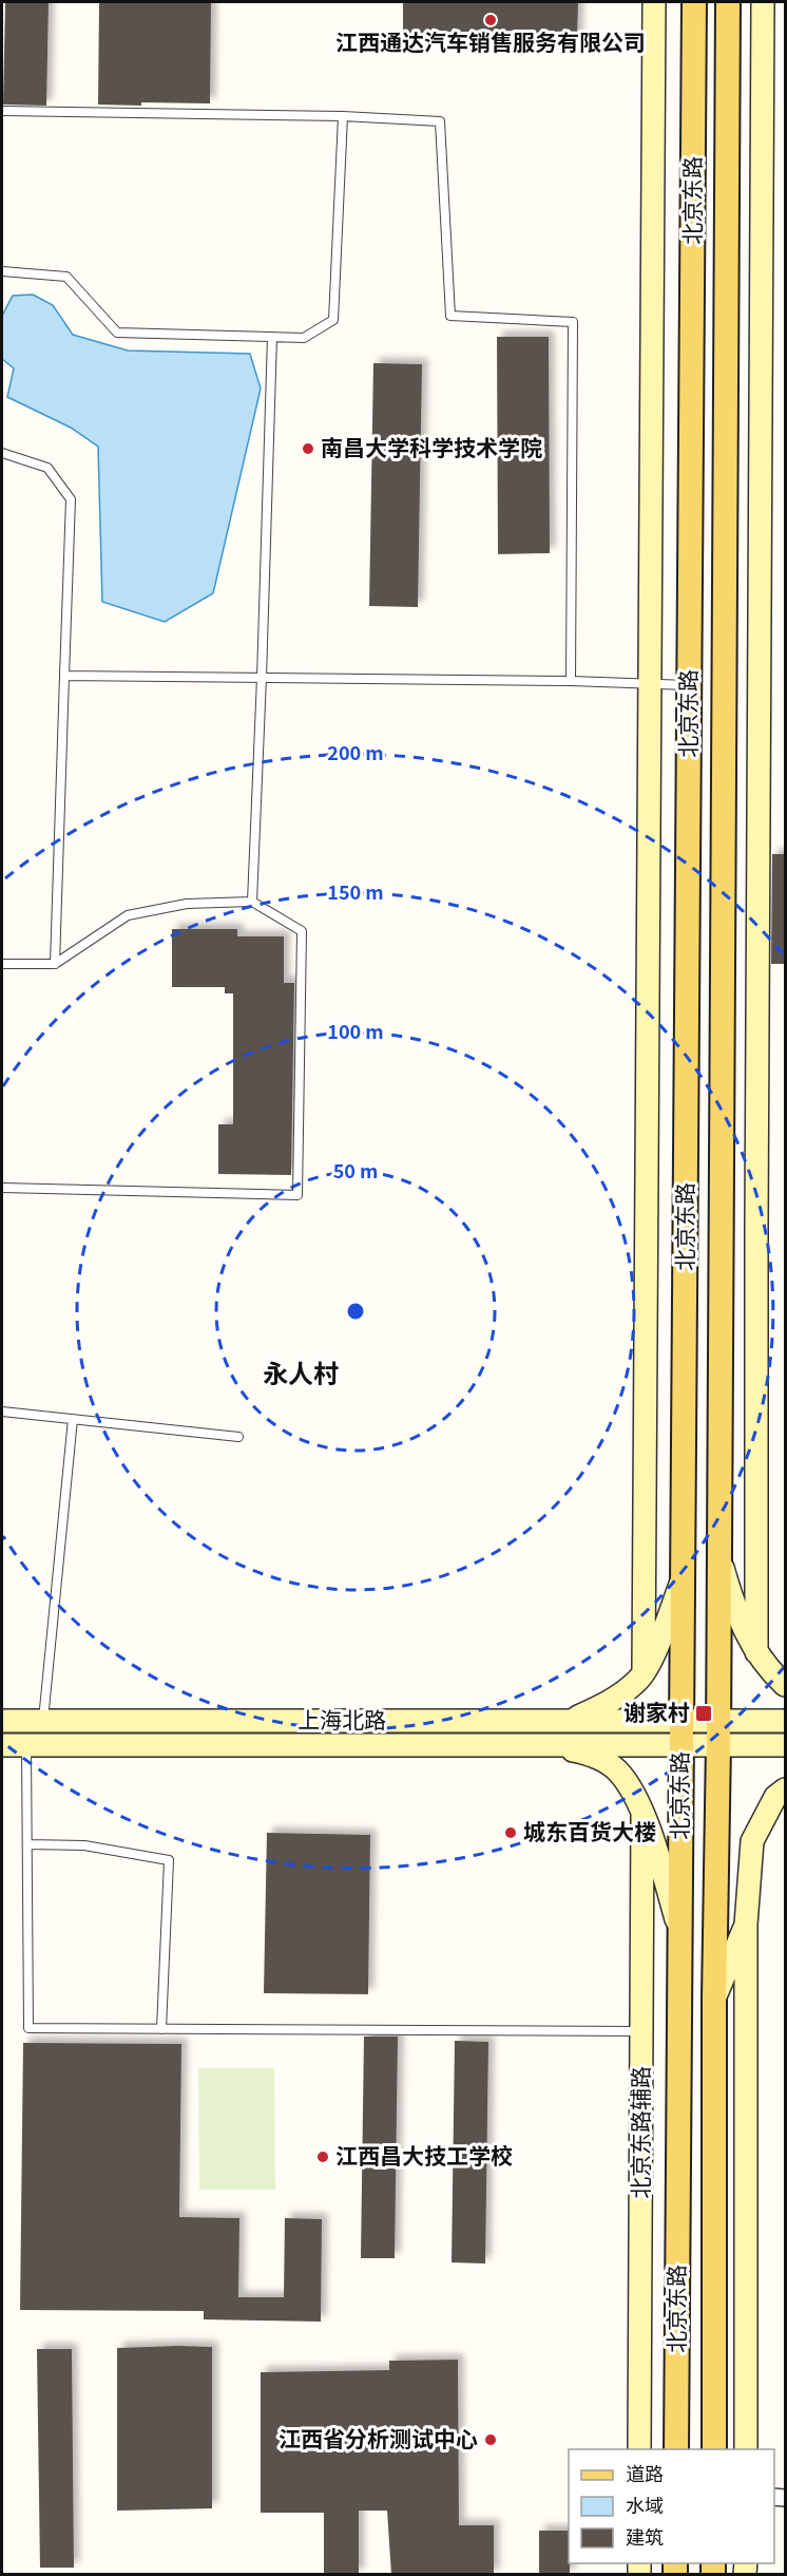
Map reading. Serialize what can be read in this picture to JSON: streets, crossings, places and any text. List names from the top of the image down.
{
  "streets": {
    "main road": ["北京东路", "上海北路", "北京东路辅路"]
  },
  "crossings": [
    ["北京东路", "上海北路"]
  ],
  "districts": ["永人村"],
  "places": {
    "other": [
      "江西通达汽车销售服务有限公司",
      "南昌大学科学技术学院",
      "城东百货大楼",
      "江西昌大技工学校",
      "江西省分析测试中心"
    ],
    "transit": ["谢家村"]
  },
  "legend": ["道路", "水域", "建筑"],
  "rings": [
    "200 m",
    "150 m",
    "100 m",
    "50 m"
  ]
}
